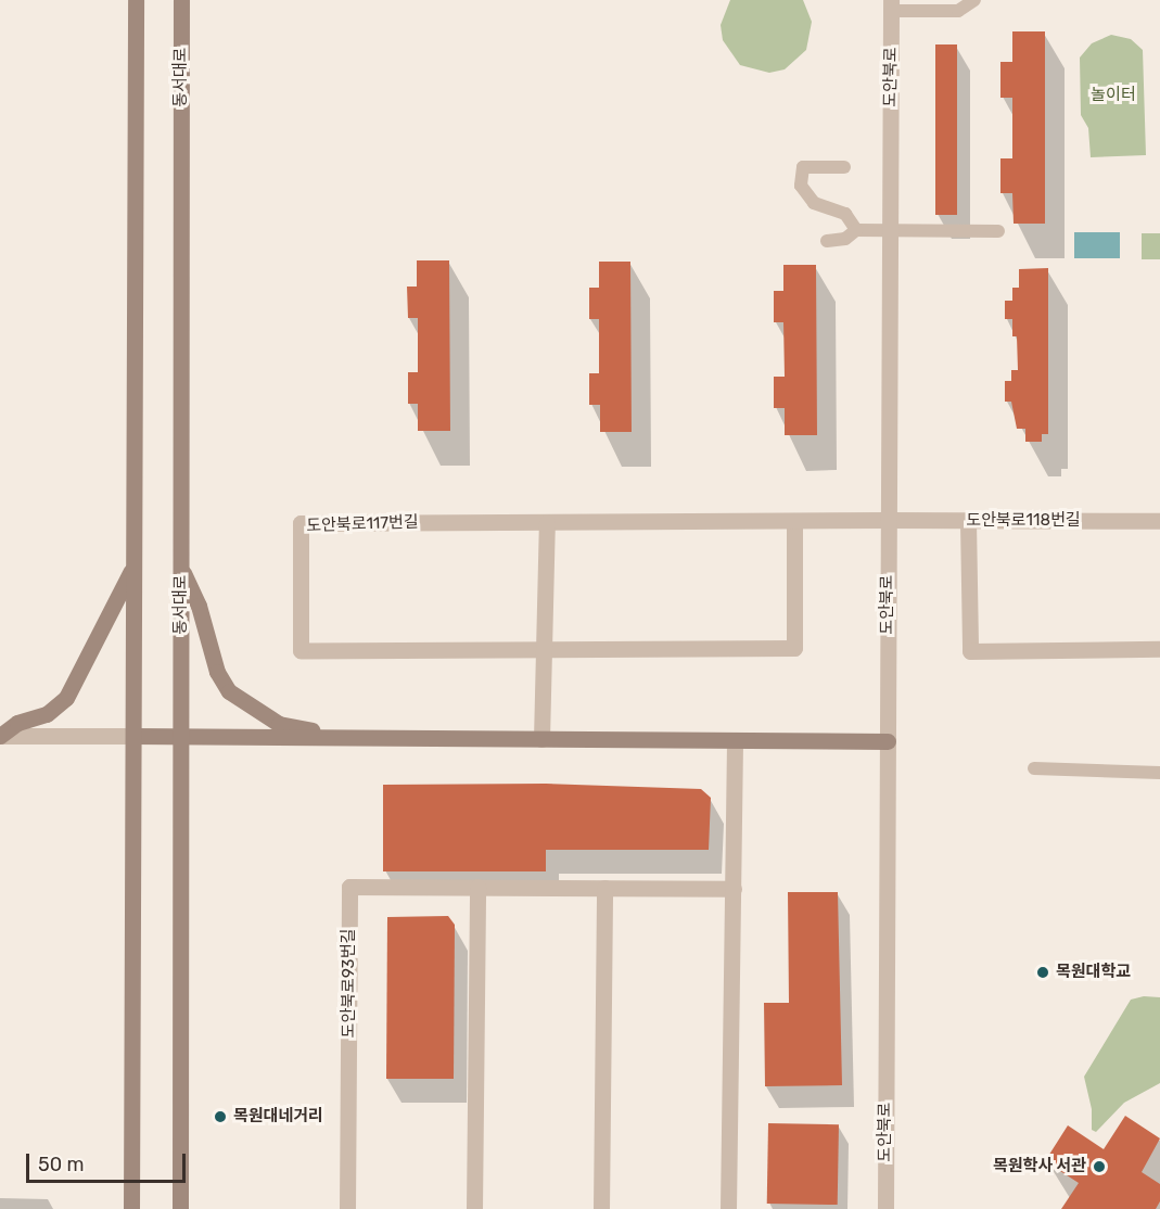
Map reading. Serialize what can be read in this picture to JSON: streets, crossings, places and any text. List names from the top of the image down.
{
  "streets": {
    "street": [
      "동서대로",
      "도안북로",
      "도안북로118번길",
      "도안북로117번길",
      "도안북로93번길"
    ]
  },
  "crossings": [
    ["도안북로", "도안북로118번길"],
    ["도안북로", "도안북로117번길"],
    ["도안북로118번길", "도안북로117번길"]
  ],
  "parks": ["놀이터"],
  "places": ["목원대학교", "목원대네거리", "목원학사 서관"],
  "scale_bar": "50 m"
}
